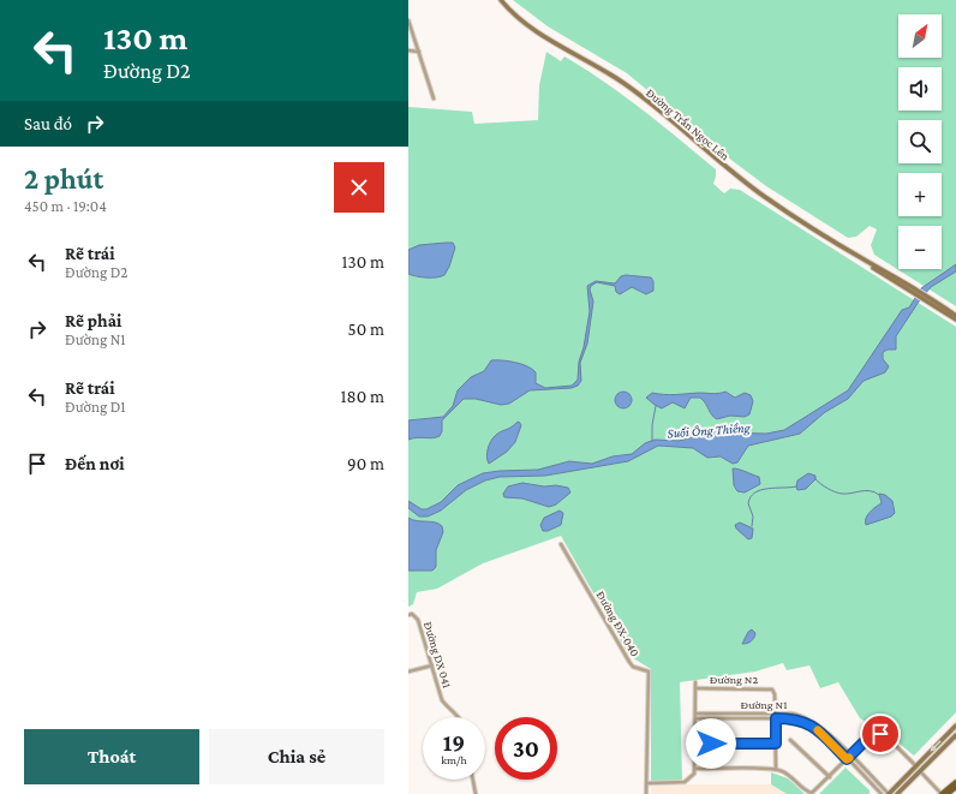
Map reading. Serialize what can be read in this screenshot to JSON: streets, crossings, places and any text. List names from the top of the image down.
{
  "streets": {
    "street": [
      "Đường Trần Ngọc Lên",
      "Đường ĐX-040",
      "Đường DX 041",
      "Đường N2",
      "Đường N1"
    ]
  },
  "crossings": [
    ["Đường N2", "Đường N1"]
  ],
  "water": ["Suối Ông Thiềng"],
  "north": "top right",
  "page": {
    "turn": ["130 m", "Đường D2"],
    "map_buttons": ["+", "−"],
    "then": "Sau đó",
    "heading": ["2 phút", "450 m · 19:04"],
    "list": [
      {
        "name": "Rẽ trái",
        "note": "Đường D2",
        "value": "130 m"
      },
      {
        "name": "Rẽ phải",
        "note": "Đường N1",
        "value": "50 m"
      },
      {
        "name": "Rẽ trái",
        "note": "Đường D1",
        "value": "180 m"
      },
      {
        "name": "Đến nơi",
        "value": "90 m"
      }
    ],
    "speed": "19 km/h",
    "limit": "30",
    "buttons": ["Thoát", "Chia sẻ"]
  }
}
